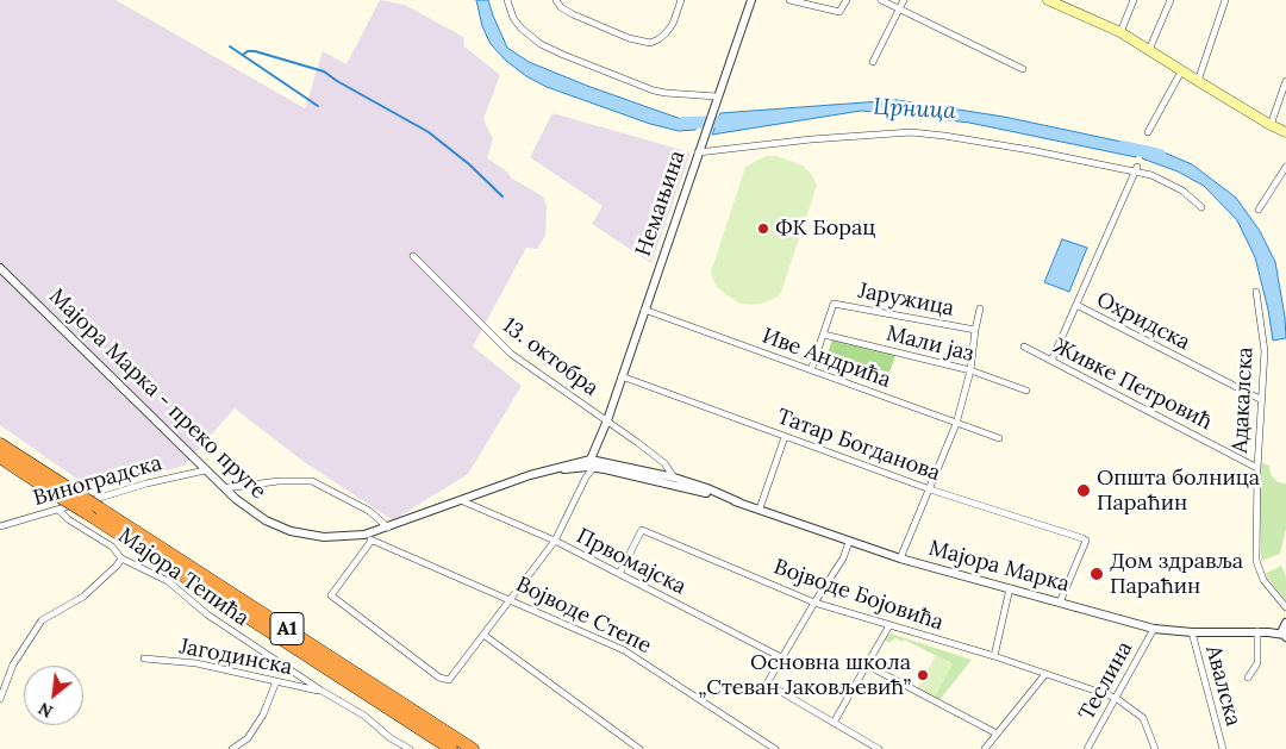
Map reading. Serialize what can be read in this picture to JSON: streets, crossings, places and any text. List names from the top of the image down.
{
  "streets": {
    "highway": ["A1"],
    "street": [
      "Немањина",
      "Јаружица",
      "Охридска",
      "Мали јаз",
      "13. октобра",
      "Иве Андрића",
      "Живке Петровић",
      "Мајора Марка - преко пруге",
      "Адакалска",
      "Татар Богданова",
      "Виноградска",
      "Првомајска",
      "Мајора Марка",
      "Мајора Тепића",
      "Војводе Бојовића",
      "Војводе Степе",
      "Јагодинска",
      "Теслина",
      "Авалска"
    ]
  },
  "crossings": [
    ["Немањина", "13. октобра"],
    ["Немањина", "Иве Андрића"],
    ["Немањина", "Татар Богданова"],
    ["Немањина", "Мајора Марка"],
    ["Јаружица", "Мали јаз"],
    ["Охридска", "Адакалска"],
    ["13. октобра", "Мајора Марка"],
    ["Живке Петровић", "Адакалска"],
    ["Мајора Марка - преко пруге", "Виноградска"],
    ["Мајора Марка - преко пруге", "Мајора Марка"],
    ["Мајора Марка - преко пруге", "Војводе Степе"],
    ["Татар Богданова", "Мајора Марка"],
    ["Виноградска", "Мајора Тепића"],
    ["Првомајска", "Мајора Марка"],
    ["Првомајска", "Војводе Бојовића"],
    ["Мајора Марка", "Теслина"],
    ["Мајора Марка", "Авалска"],
    ["Мајора Тепића", "Јагодинска"],
    ["Војводе Бојовића", "Теслина"]
  ],
  "water": ["Црница"],
  "places": [
    "ФК Борац",
    "Општа болница Параћин",
    "Дом здравља Параћин",
    "Основна школа „Стеван Јаковљевић”"
  ],
  "north": "bottom left"
}
